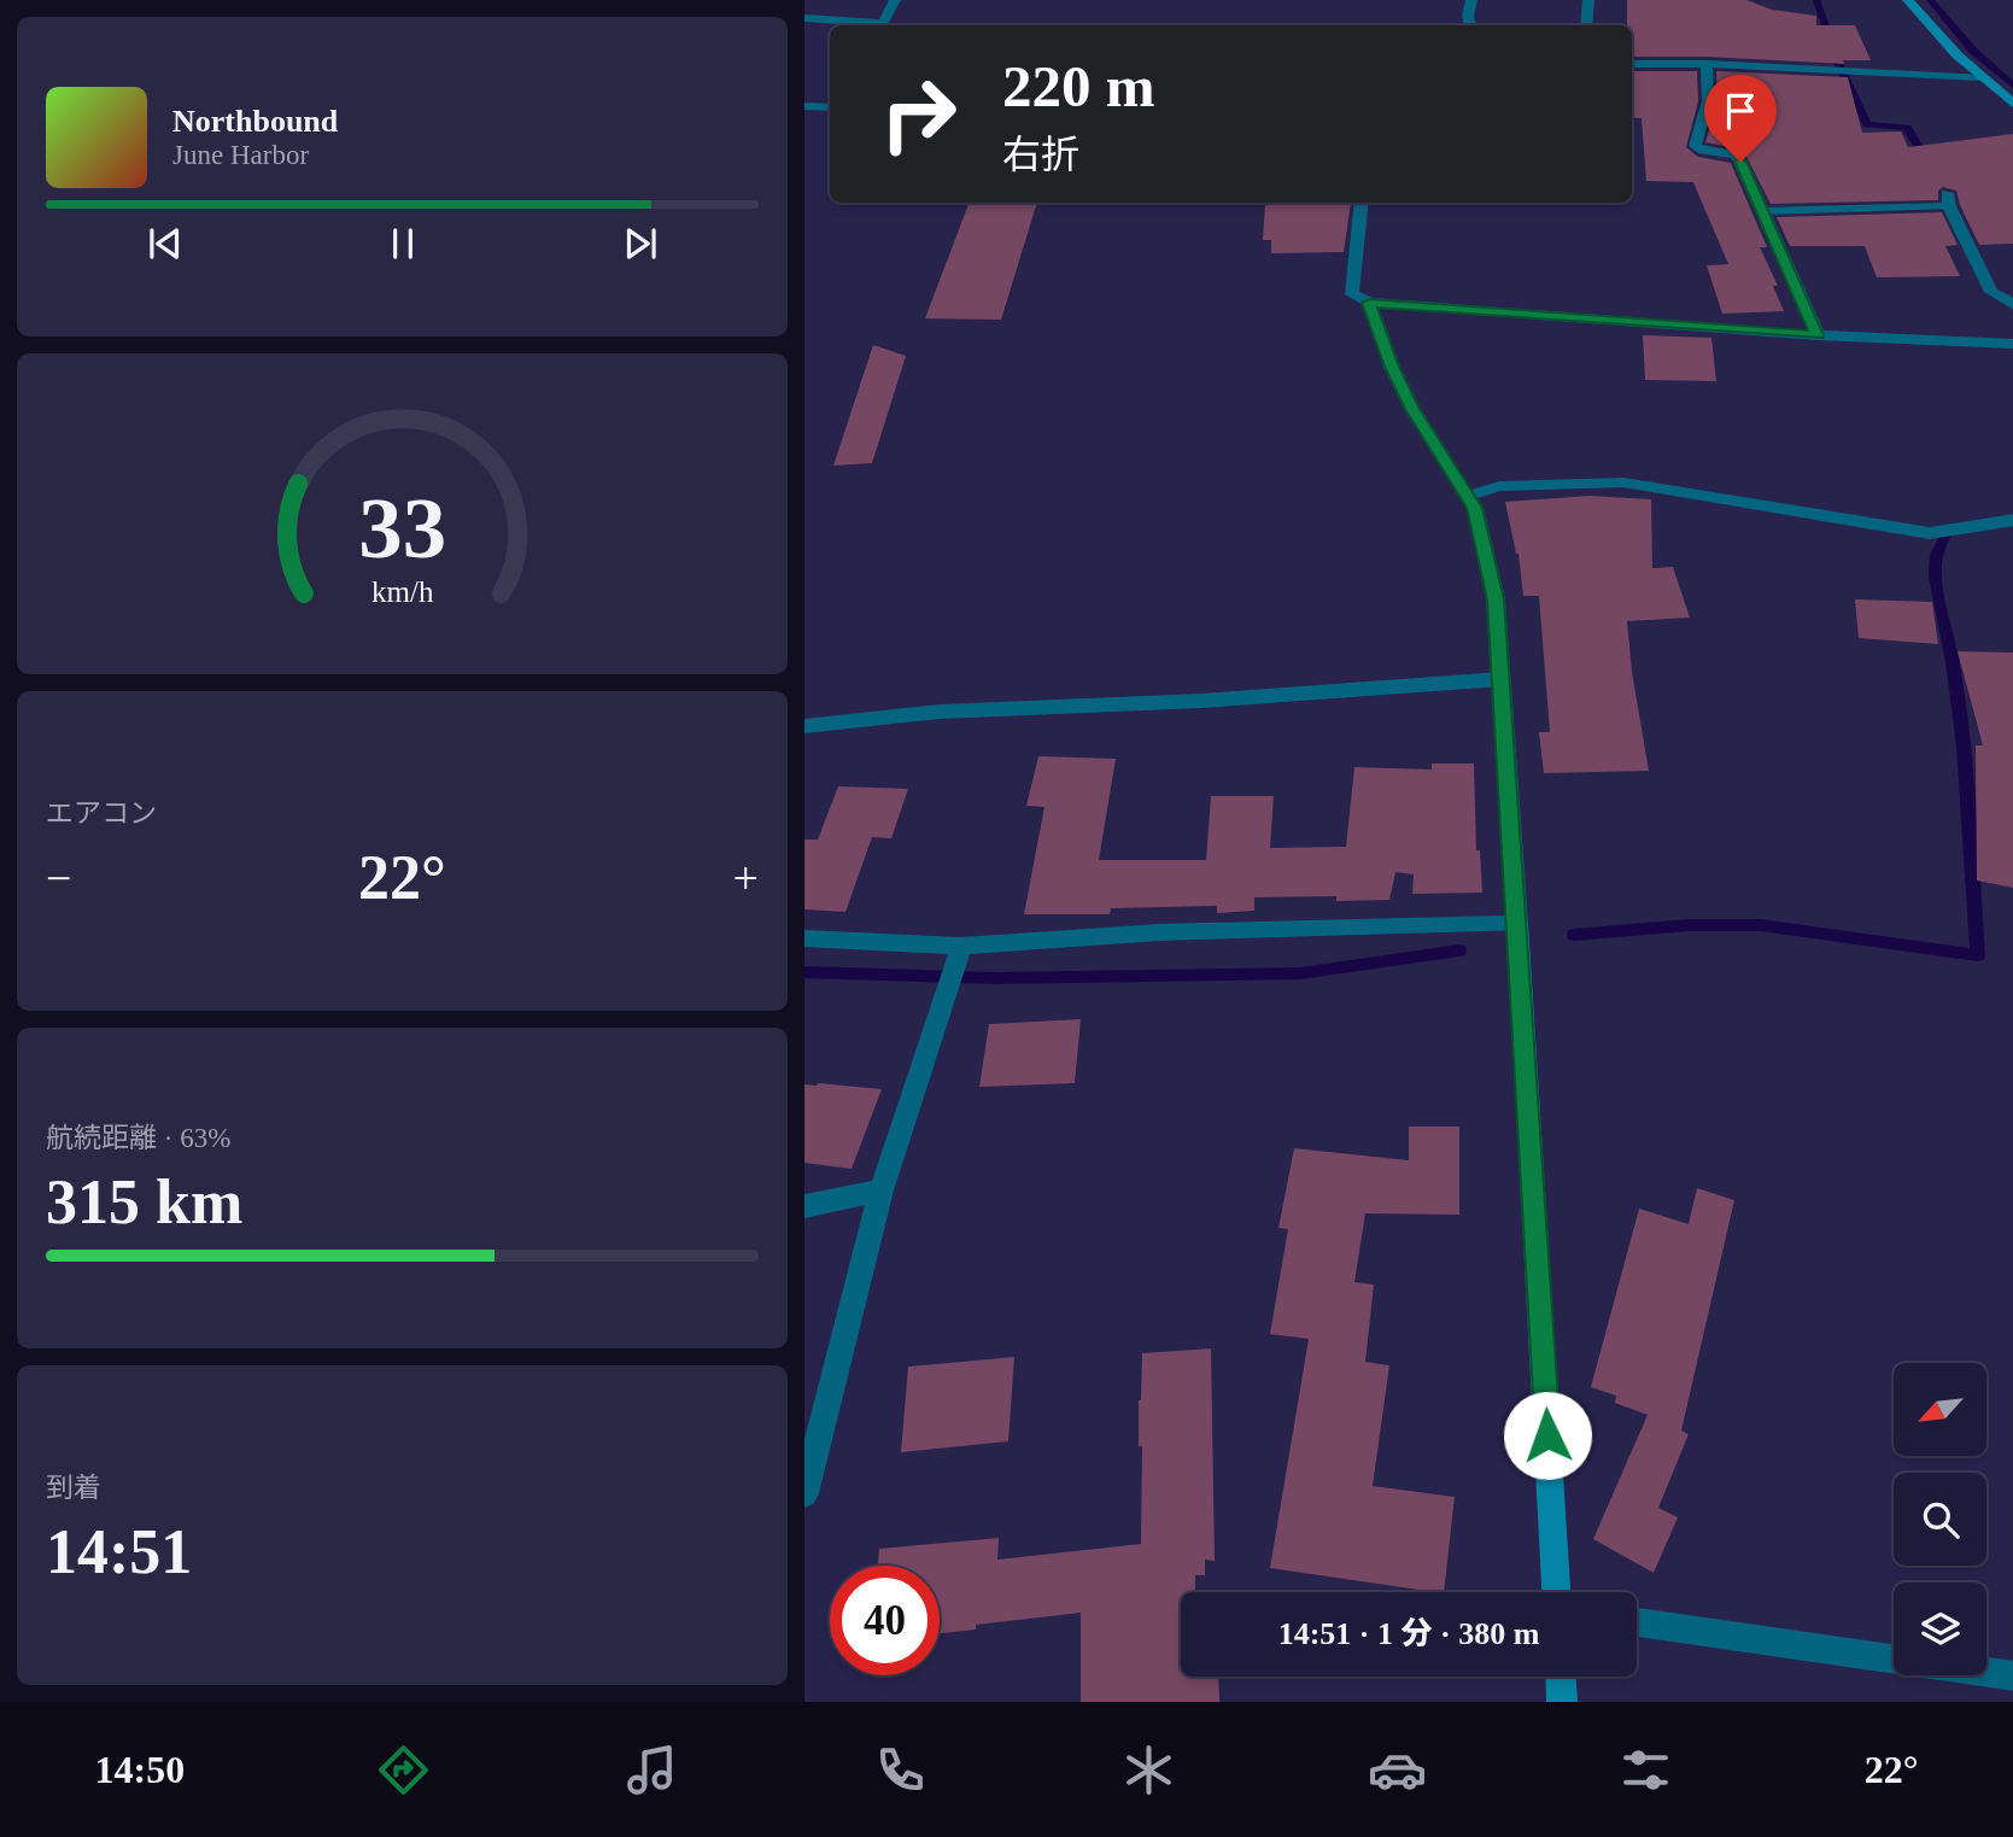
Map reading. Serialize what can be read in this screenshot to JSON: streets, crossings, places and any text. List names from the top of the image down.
{
  "north": "bottom left",
  "page": {
    "turn": ["220 m", "右折"],
    "song": ["Northbound", "June Harbor"],
    "tile": [
      "エアコン",
      ["航続距離 · 63%", "315 km"],
      ["到着", "14:51"]
    ],
    "heat": ["−", "22°", "+"],
    "limit": "40",
    "trip": "14:51 · 1 分 · 380 m",
    "tabs": ["14:50", "22°"],
    "gauge": ["33", "km/h"]
  }
}
